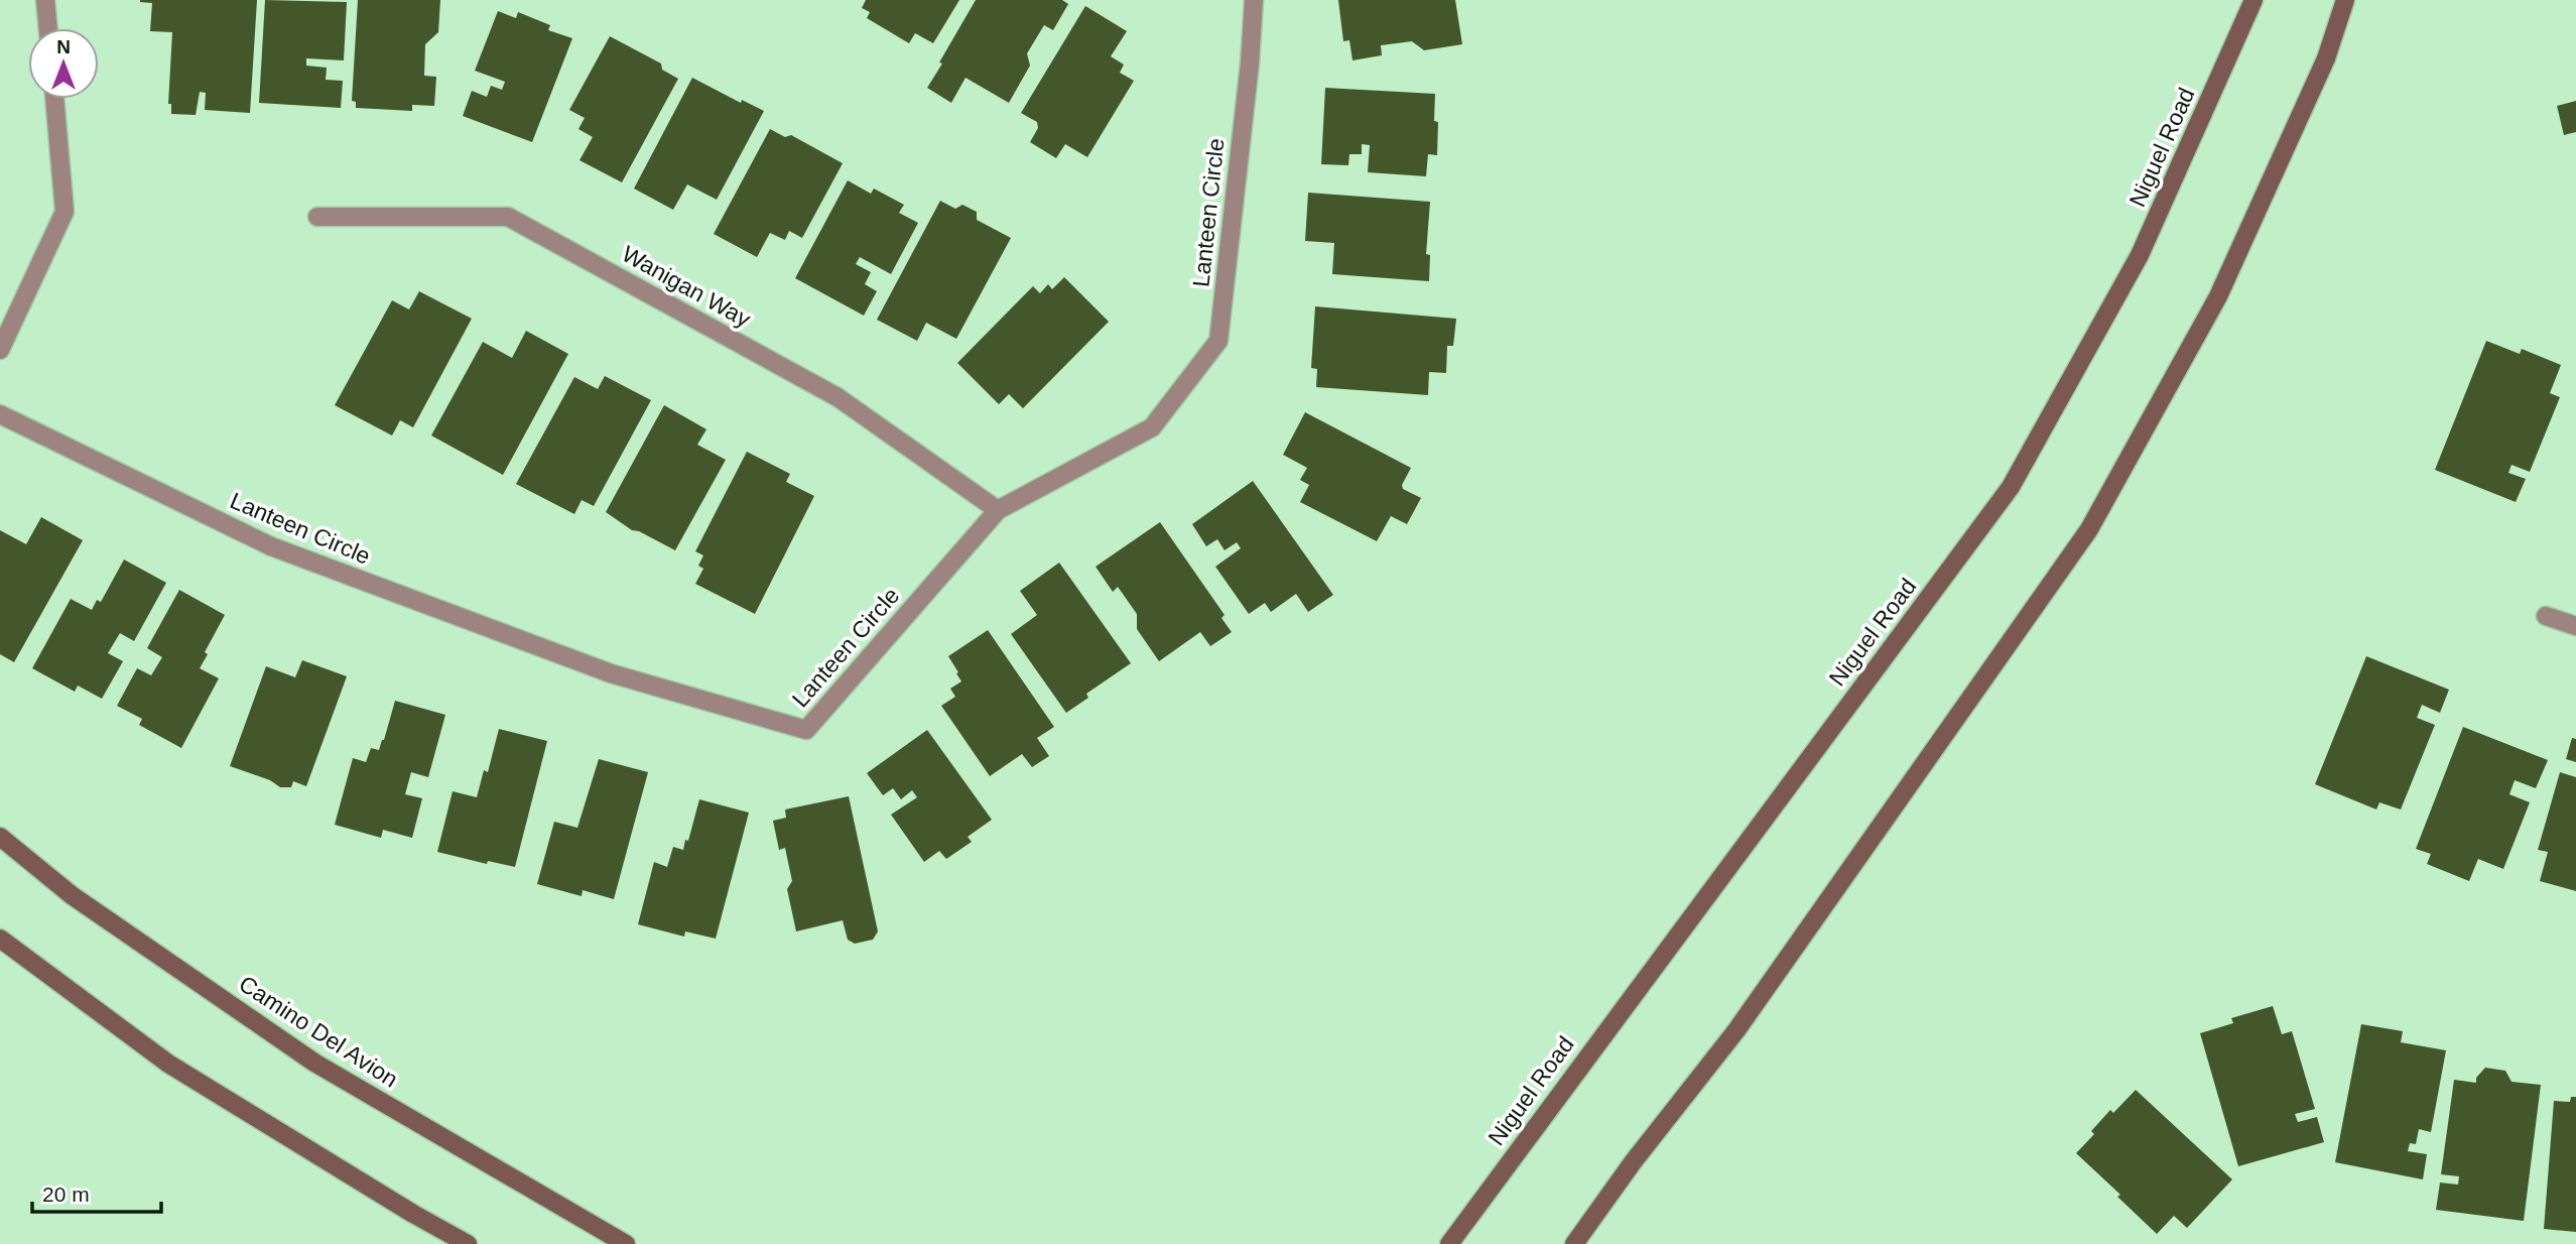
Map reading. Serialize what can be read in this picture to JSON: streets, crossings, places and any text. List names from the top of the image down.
{
  "streets": {
    "main road": ["Niguel Road", "Camino Del Avion"],
    "street": ["Lanteen Circle", "Wanigan Way"]
  },
  "crossings": [
    ["Lanteen Circle", "Wanigan Way"]
  ],
  "scale_bar": "20 m",
  "north": "top"
}
